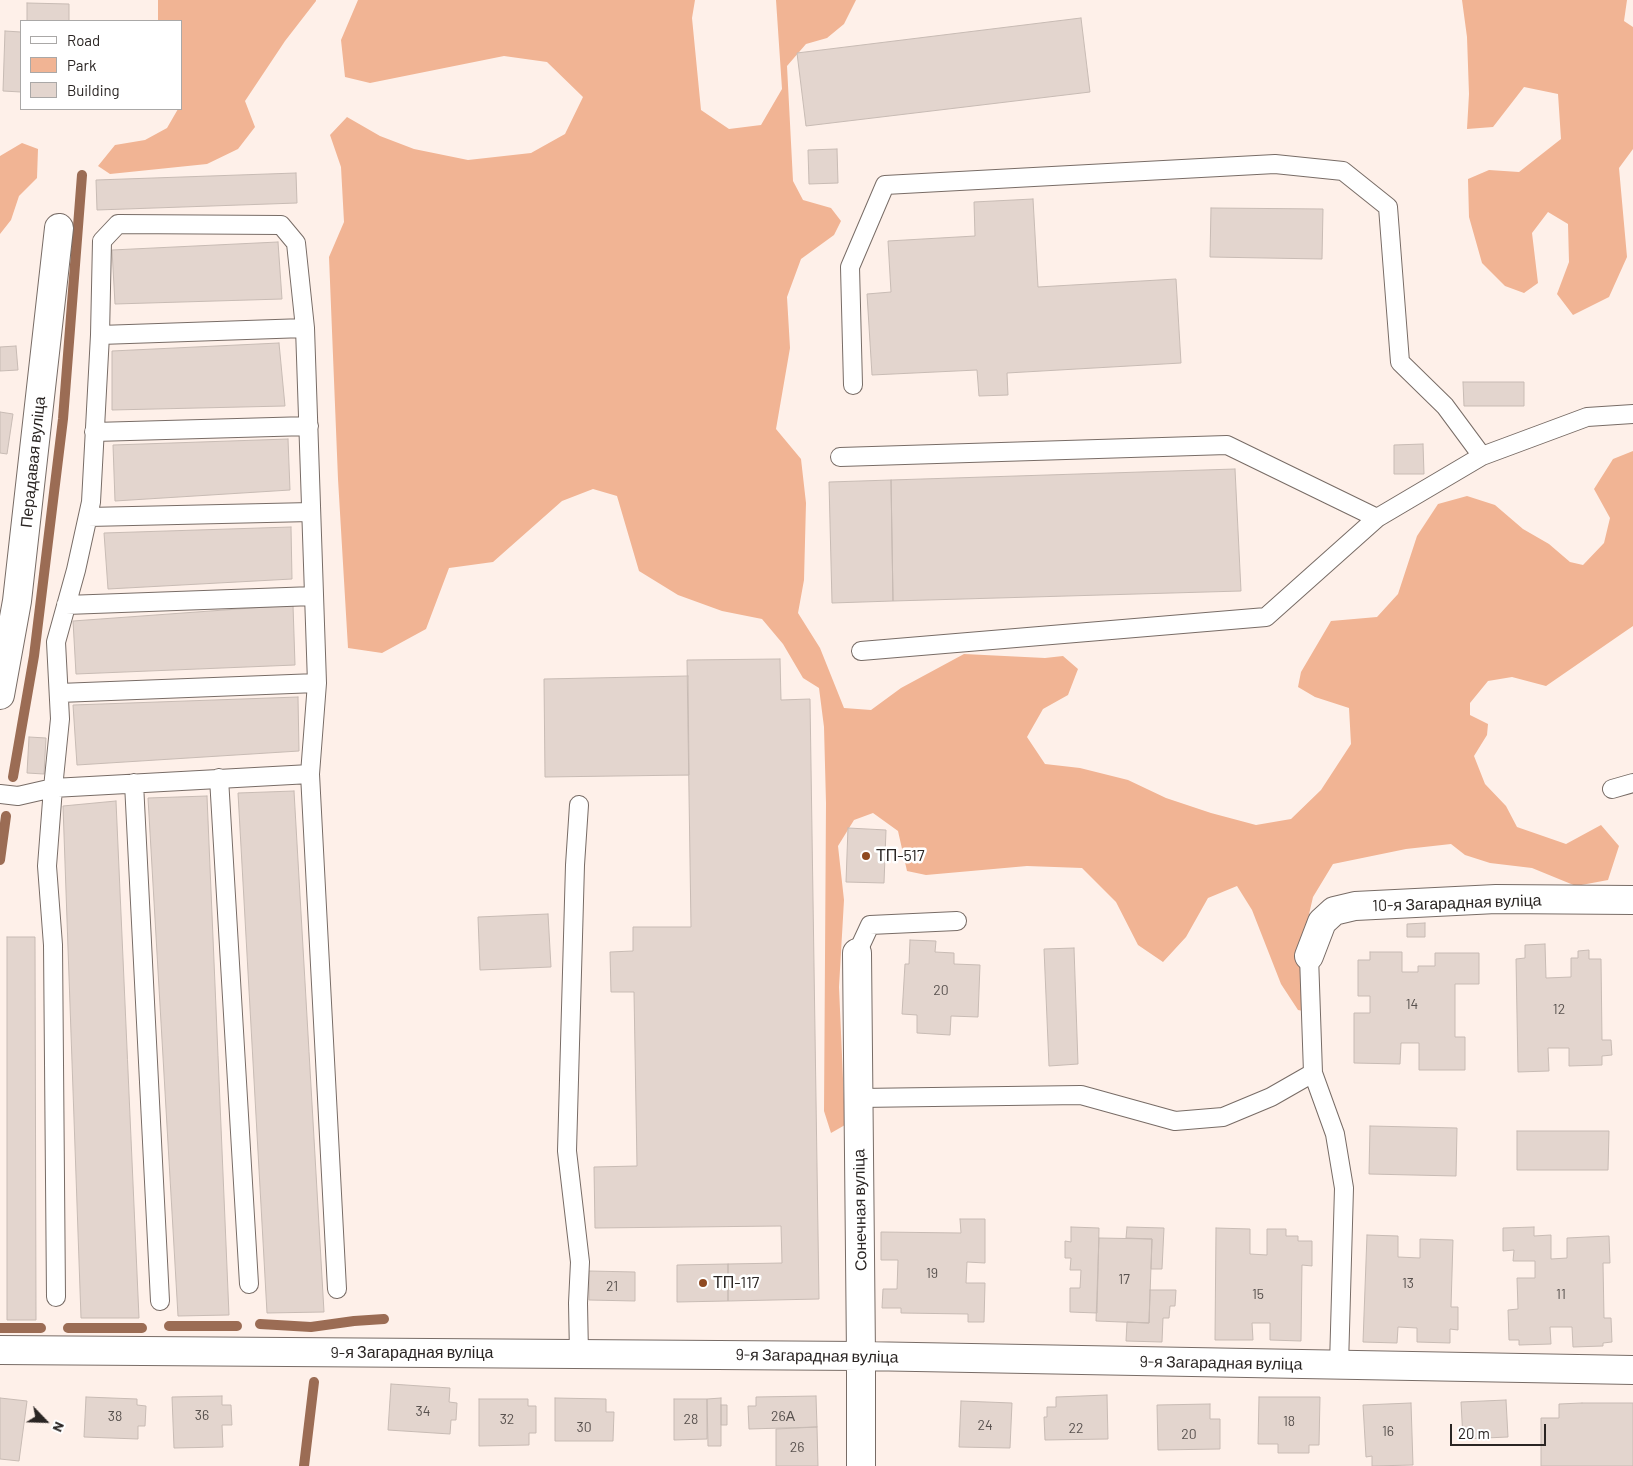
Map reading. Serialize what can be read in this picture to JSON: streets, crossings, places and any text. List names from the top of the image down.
{
  "streets": {
    "street": [
      "Перадавая вуліца",
      "10-я Загарадная вуліца",
      "Сонечная вуліца",
      "9-я Загарадная вуліца"
    ]
  },
  "crossings": [
    ["Сонечная вуліца", "9-я Загарадная вуліца"]
  ],
  "places": ["ТП-517", "ТП-117"],
  "house_numbers": [
    "20",
    "14",
    "12",
    "19",
    "17",
    "13",
    "21",
    "15",
    "11",
    "34",
    "36",
    "38",
    "26А",
    "32",
    "28",
    "18",
    "24",
    "30",
    "22",
    "16",
    "20",
    "26"
  ],
  "legend": ["Road", "Park", "Building"],
  "scale_bar": "20 m",
  "north": "bottom right"
}
